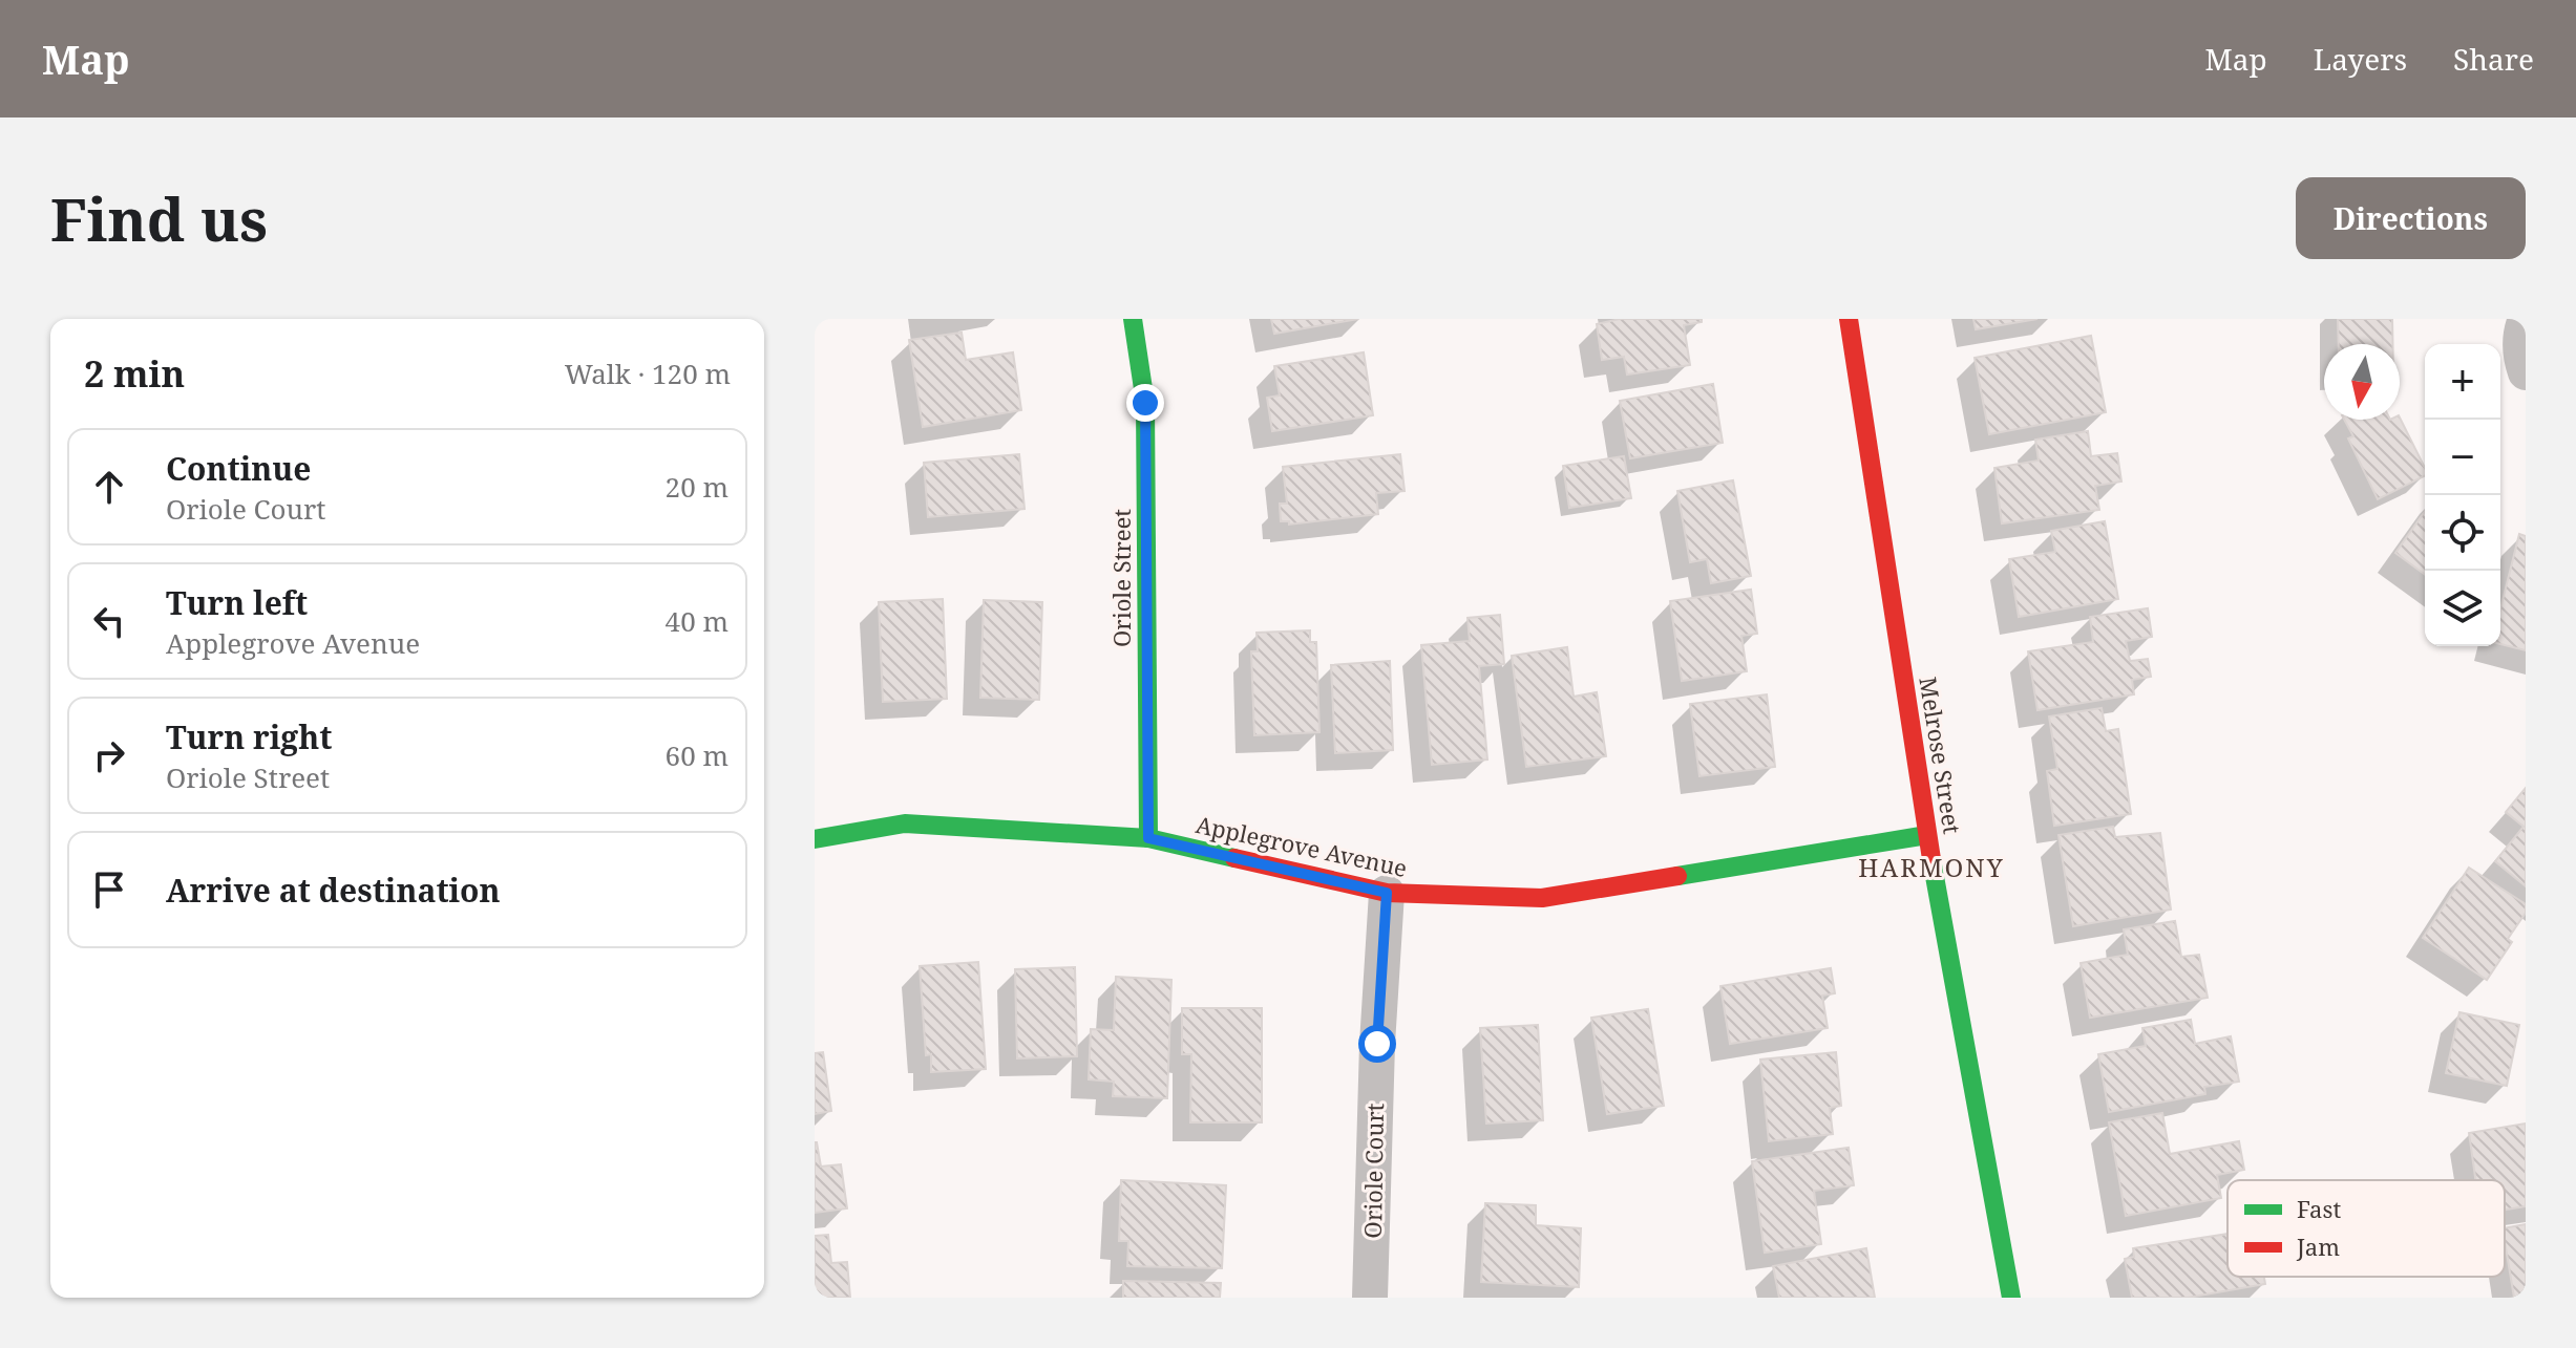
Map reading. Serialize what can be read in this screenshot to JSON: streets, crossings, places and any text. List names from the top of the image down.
{
  "streets": {
    "street": [
      "Oriole Street",
      "Melrose Street",
      "Applegrove Avenue",
      "Oriole Court"
    ]
  },
  "crossings": [
    ["Oriole Street", "Applegrove Avenue"],
    ["Melrose Street", "Applegrove Avenue"],
    ["Applegrove Avenue", "Oriole Court"]
  ],
  "districts": ["HARMONY"],
  "legend": ["Fast", "Jam"],
  "north": "bottom",
  "page": {
    "header": "Map",
    "nav": ["Map", "Layers", "Share"],
    "buttons": "Directions",
    "title": "Find us",
    "heading": ["2 min", "Walk · 120 m"],
    "map_buttons": ["+", "−"],
    "list": [
      ["Continue", "Oriole Court", "20 m"],
      ["Turn left", "Applegrove Avenue", "40 m"],
      ["Turn right", "Oriole Street", "60 m"],
      "Arrive at destination"
    ]
  }
}
